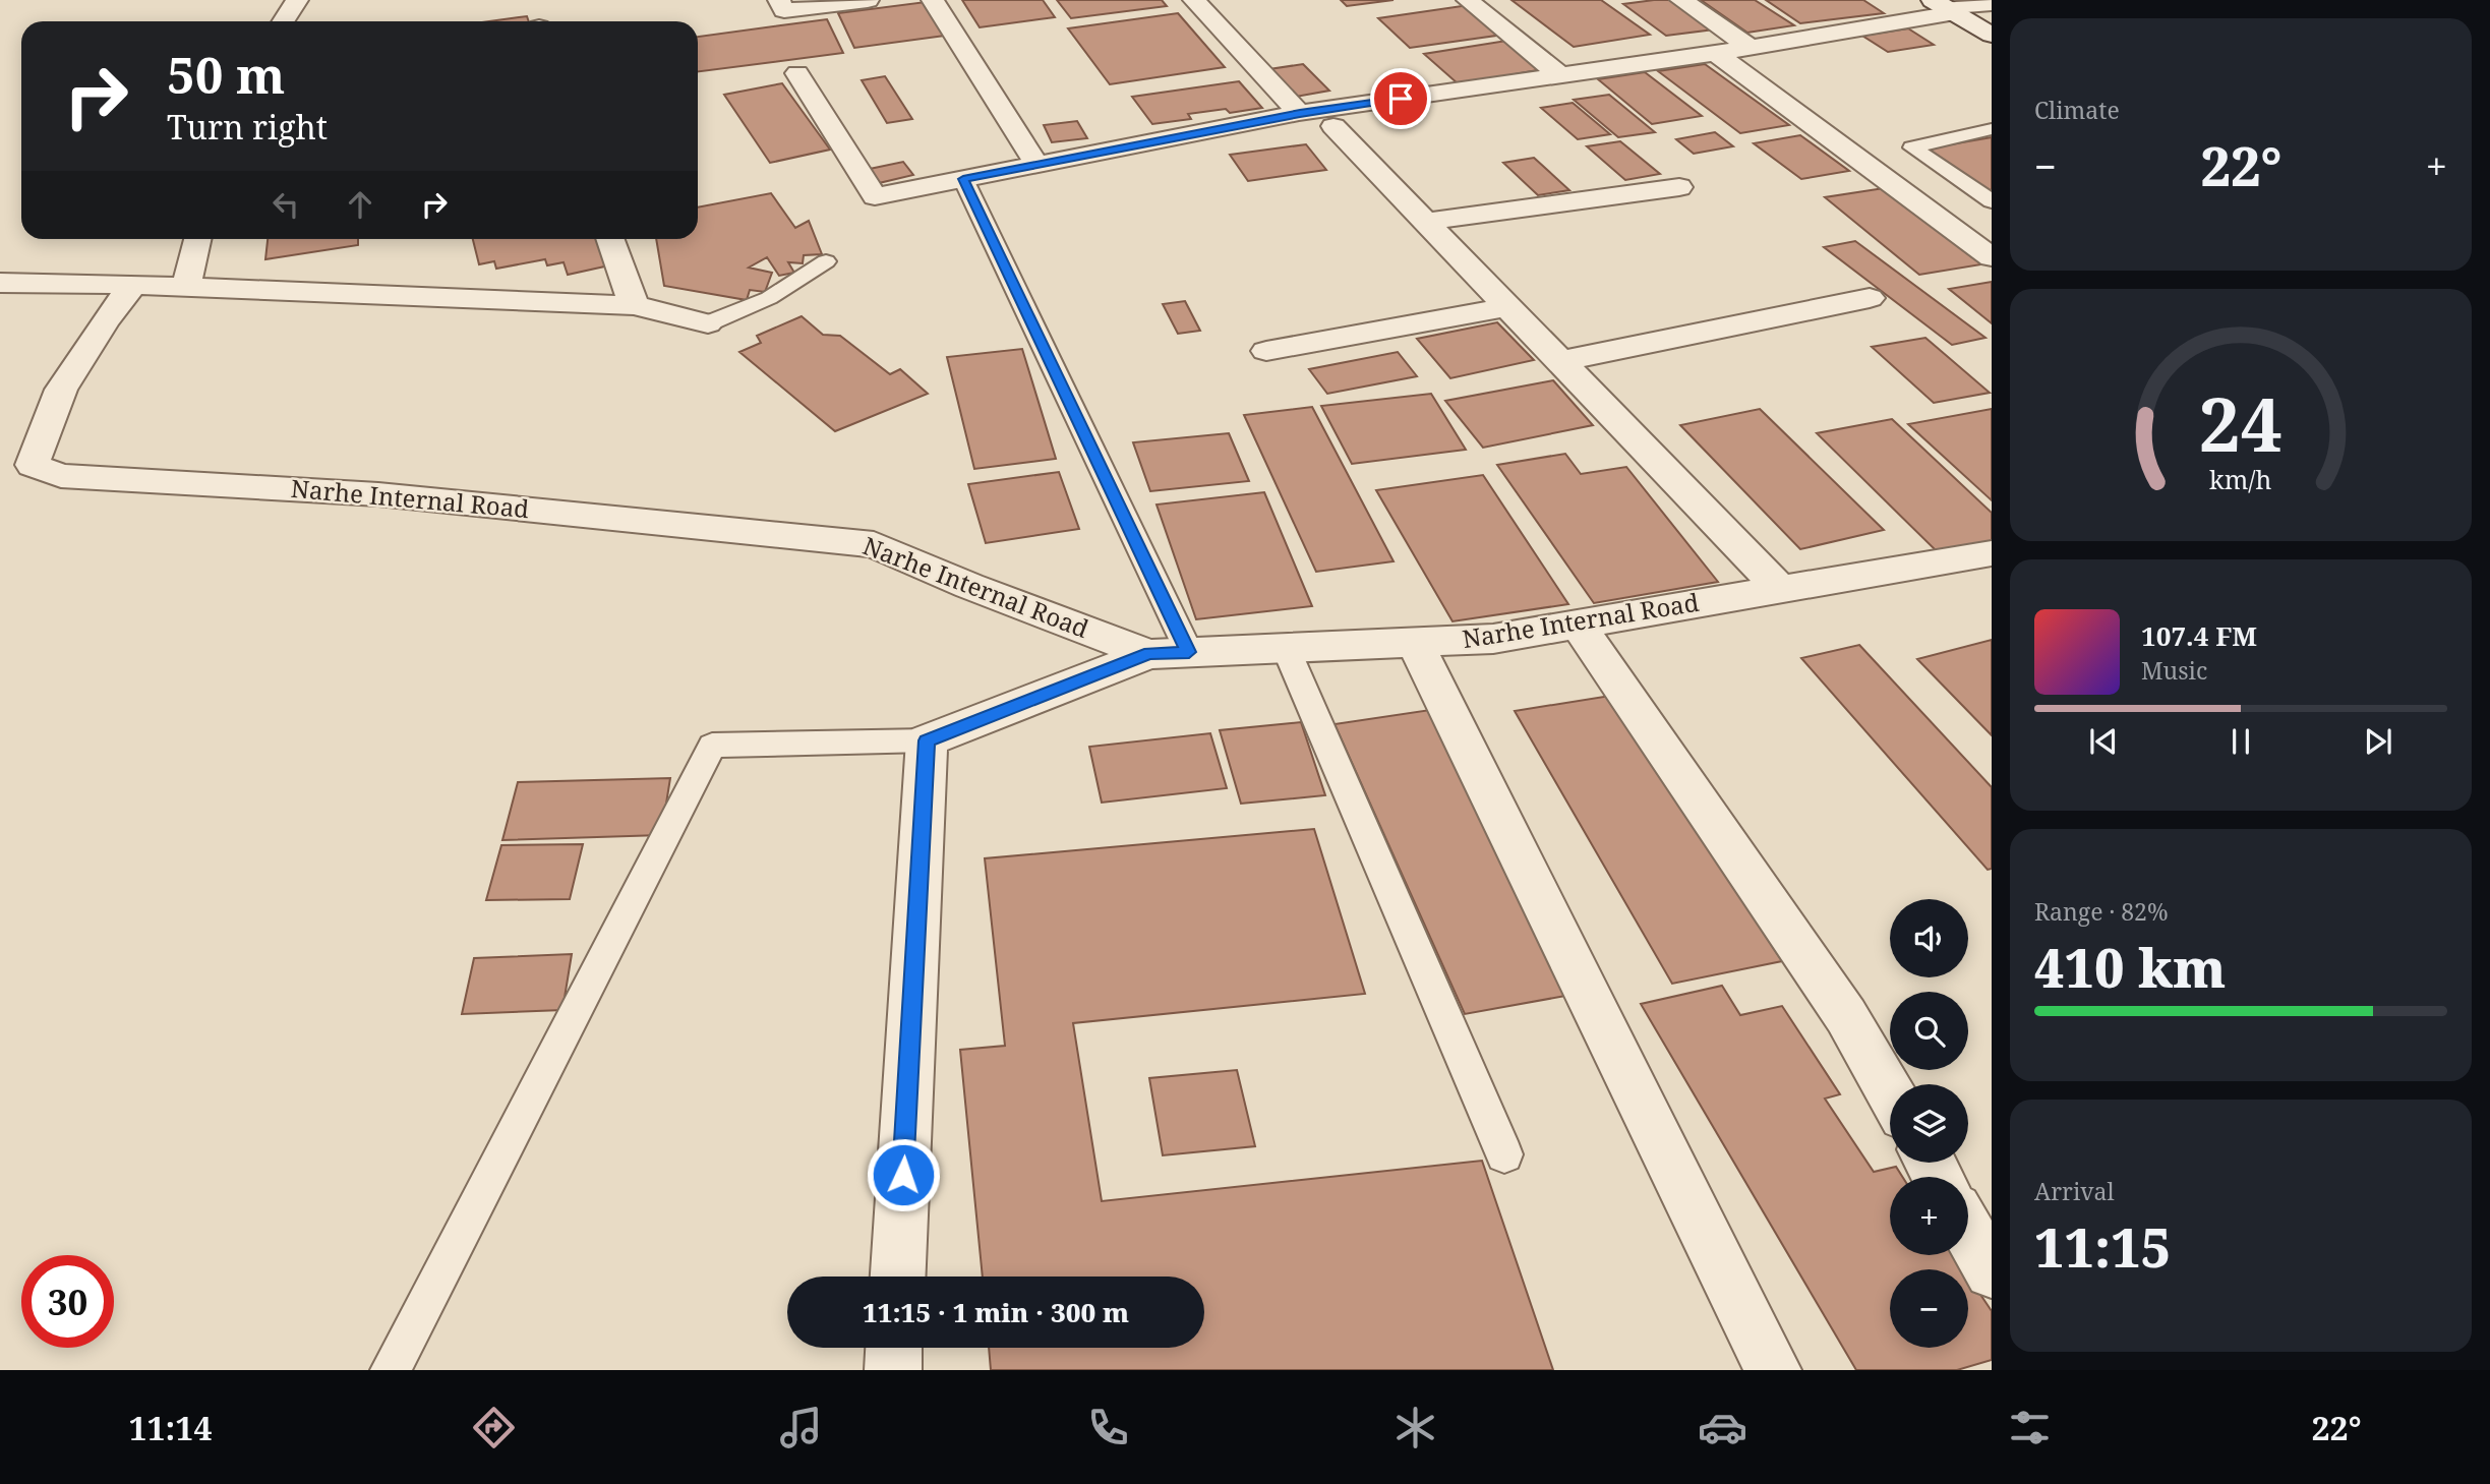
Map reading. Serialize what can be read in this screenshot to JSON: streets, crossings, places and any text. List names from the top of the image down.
{
  "streets": {
    "street": ["Narhe Internal Road"]
  },
  "page": {
    "tile": [
      "Climate",
      ["Range · 82%", "410 km"],
      ["Arrival", "11:15"]
    ],
    "turn": ["50 m", "Turn right"],
    "heat": ["−", "22°", "+"],
    "song": ["107.4 FM", "Music"],
    "map_buttons": ["+", "−"],
    "limit": "30",
    "trip": "11:15 · 1 min · 300 m",
    "tabs": ["11:14", "22°"],
    "gauge": ["24", "km/h"]
  }
}
